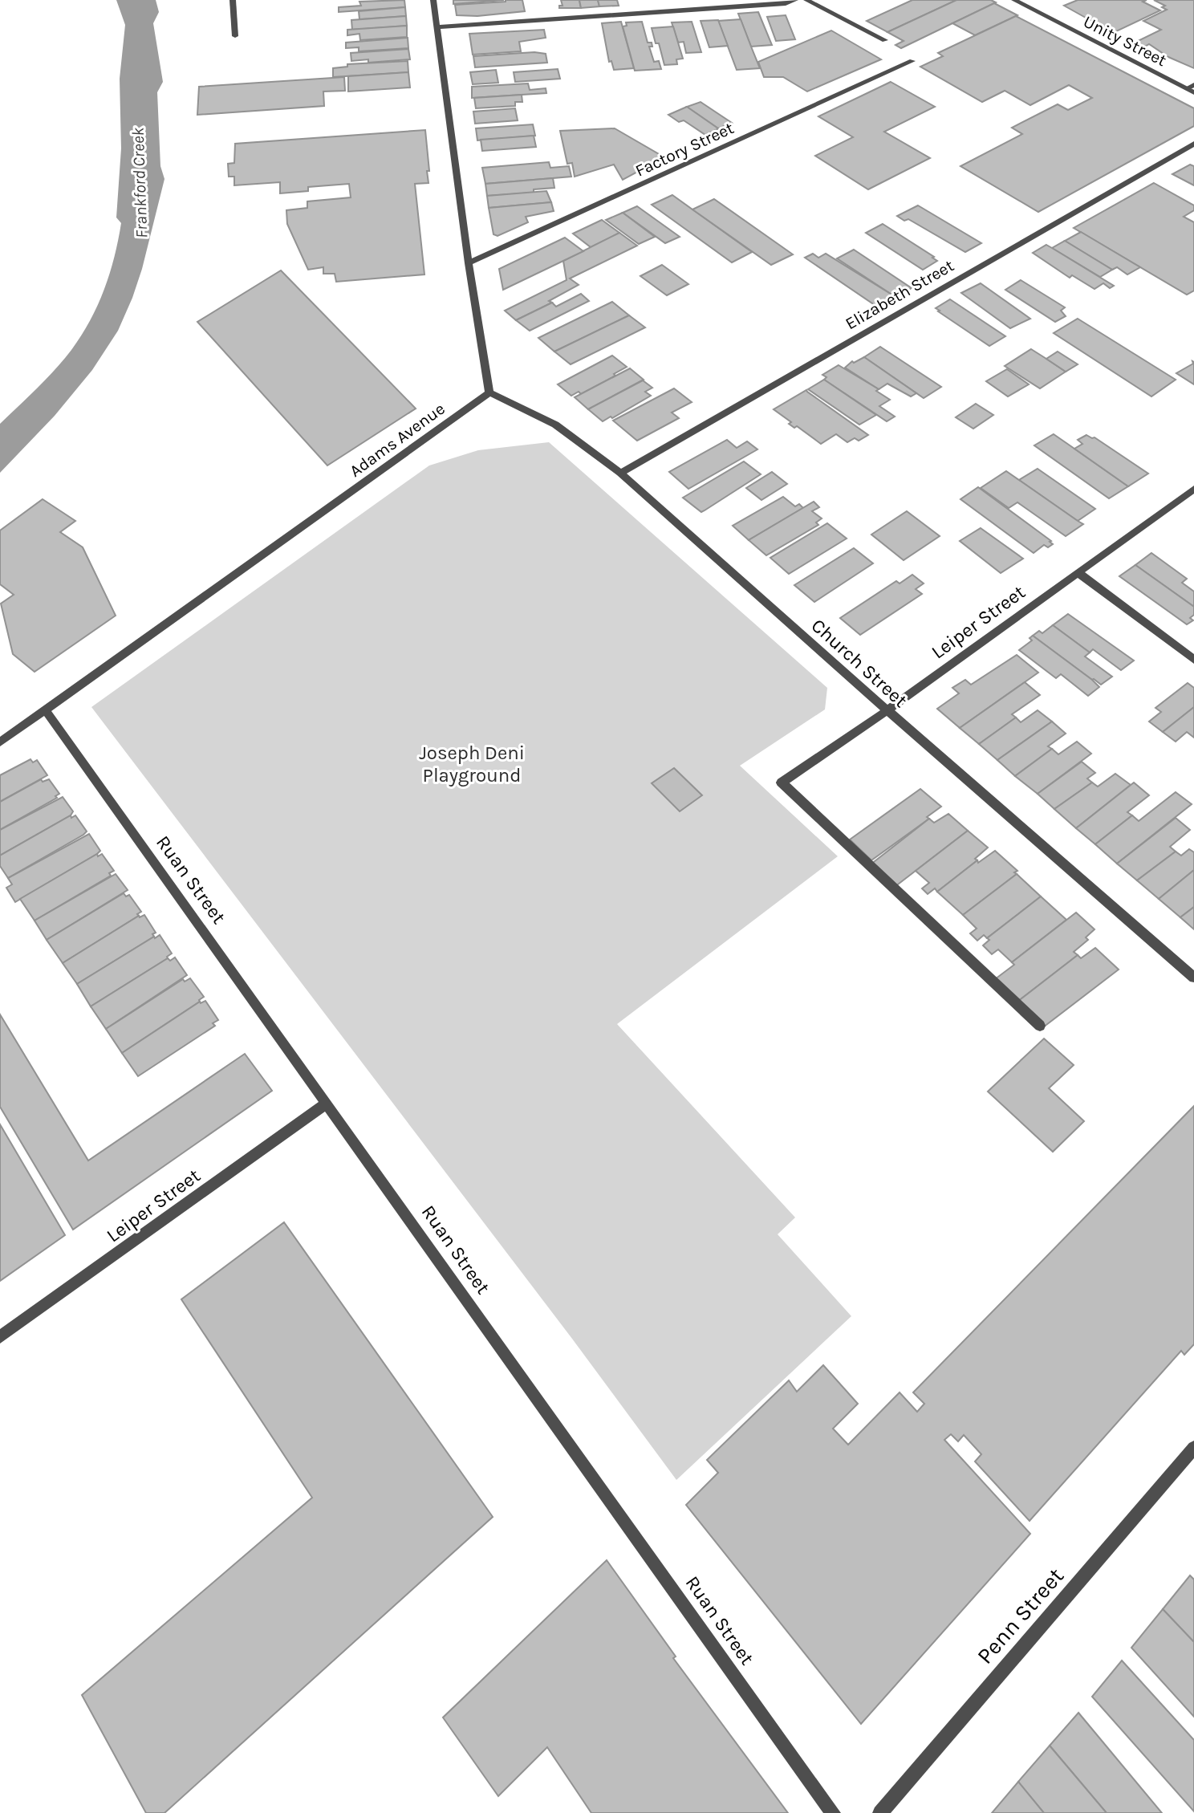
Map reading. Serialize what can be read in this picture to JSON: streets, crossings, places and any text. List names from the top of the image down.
{
  "streets": {
    "street": [
      "Unity Street",
      "Factory Street",
      "Elizabeth Street",
      "Adams Avenue",
      "Leiper Street",
      "Church Street",
      "Ruan Street",
      "Penn Street"
    ]
  },
  "crossings": [
    ["Elizabeth Street", "Church Street"],
    ["Adams Avenue", "Church Street"],
    ["Adams Avenue", "Ruan Street"],
    ["Leiper Street", "Church Street"],
    ["Leiper Street", "Ruan Street"]
  ],
  "water": ["Frankford Creek"],
  "parks": ["Joseph Deni Playground"]
}
